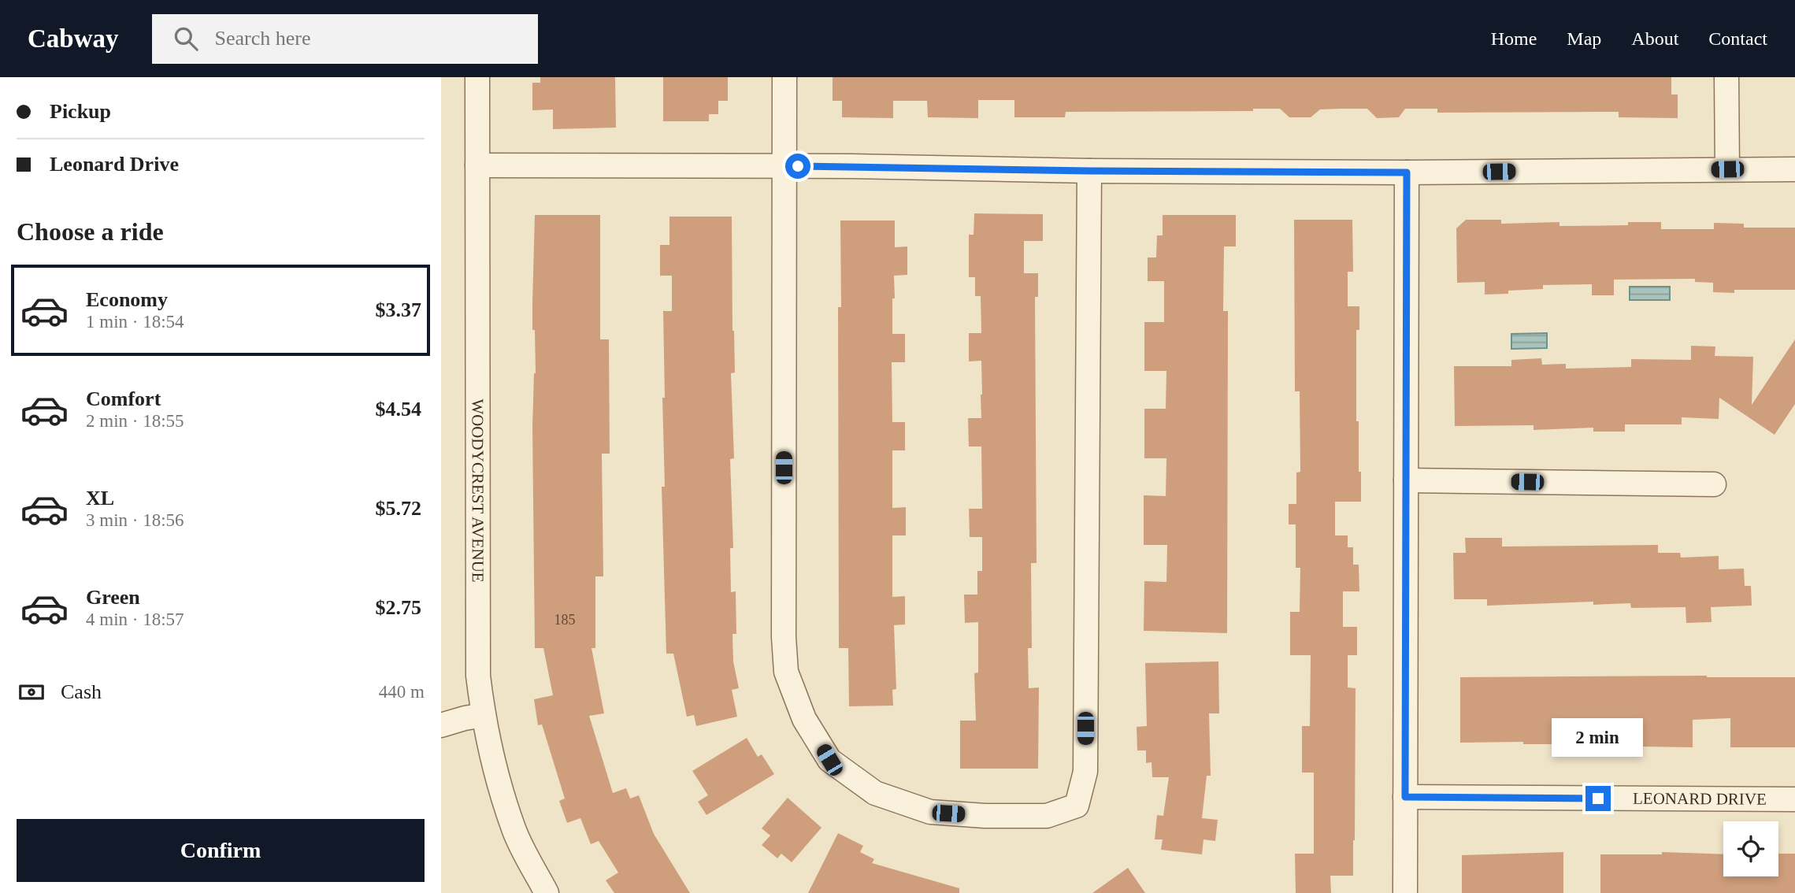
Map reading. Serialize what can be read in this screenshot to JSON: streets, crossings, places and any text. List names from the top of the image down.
{
  "streets": {
    "street": ["WOODYCREST AVENUE", "LEONARD DRIVE"]
  },
  "house_numbers": ["185"],
  "page": {
    "header": "Cabway",
    "search": "Search here",
    "nav": [
      "Home",
      "Map",
      "About",
      "Contact"
    ],
    "banner": ["Pickup", "Leonard Drive"],
    "heading": "Choose a ride",
    "list": [
      {
        "name": "Economy",
        "note": "1 min · 18:54",
        "value": "$3.37"
      },
      {
        "name": "Comfort",
        "note": "2 min · 18:55",
        "value": "$4.54"
      },
      {
        "name": "XL",
        "note": "3 min · 18:56",
        "value": "$5.72"
      },
      {
        "name": "Green",
        "note": "4 min · 18:57",
        "value": "$2.75"
      }
    ],
    "pay": ["Cash", "440 m"],
    "bubble": "2 min",
    "buttons": "Confirm"
  }
}
